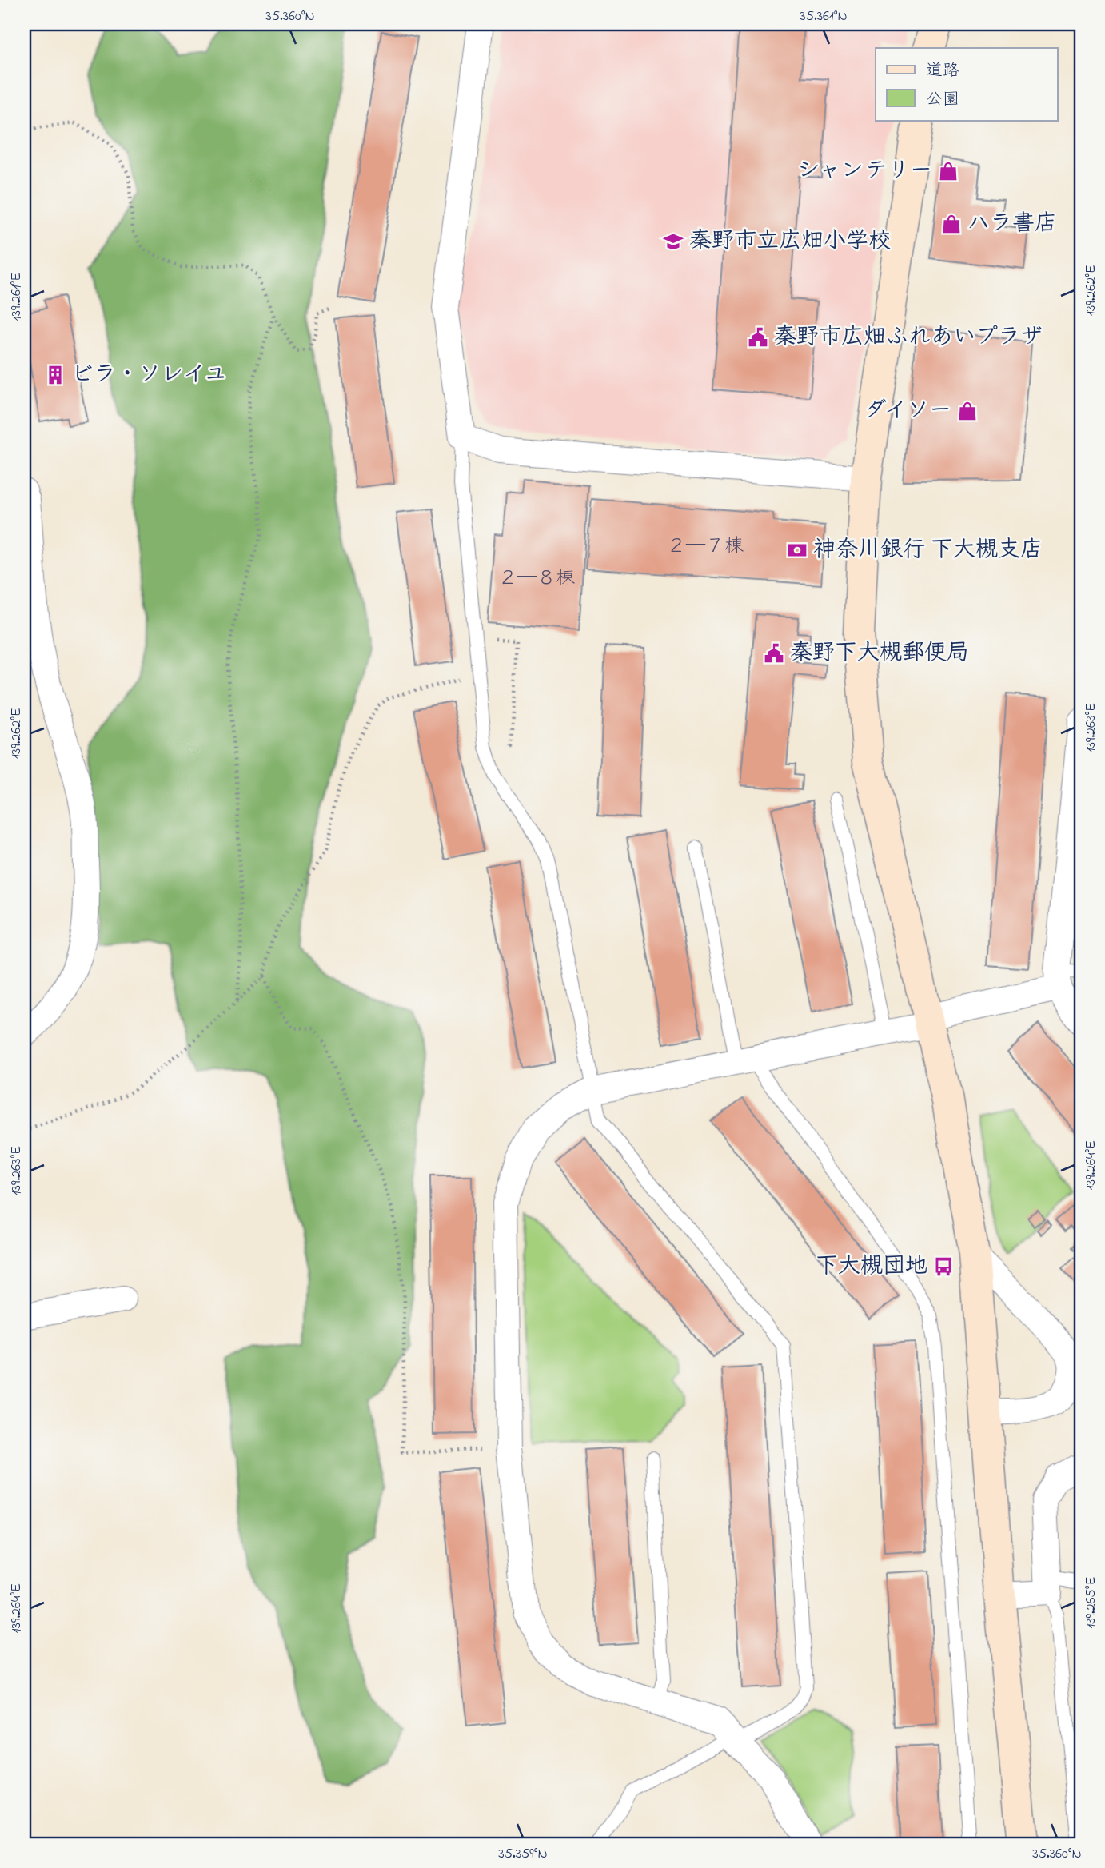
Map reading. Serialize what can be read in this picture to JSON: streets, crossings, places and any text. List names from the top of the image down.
{
  "places": {
    "shop": ["シャンテリー", "ハラ書店", "ダイソー"],
    "school or university": ["秦野市立広畑小学校"],
    "public building": ["秦野市広畑ふれあいプラザ", "秦野下大槻郵便局"],
    "building": ["ビラ・ソレイユ"],
    "bank": ["神奈川銀行 下大槻支店"],
    "bus stop": ["下大槻団地"]
  },
  "house_numbers": ["２―７棟", "２―８棟"],
  "legend": ["道路", "公園"],
  "coordinates": [
    "35.360°N",
    "35.361°N",
    "139.262°E",
    "139.261°E",
    "139.263°E",
    "139.264°E",
    "139.265°E",
    "35.359°N"
  ]
}
